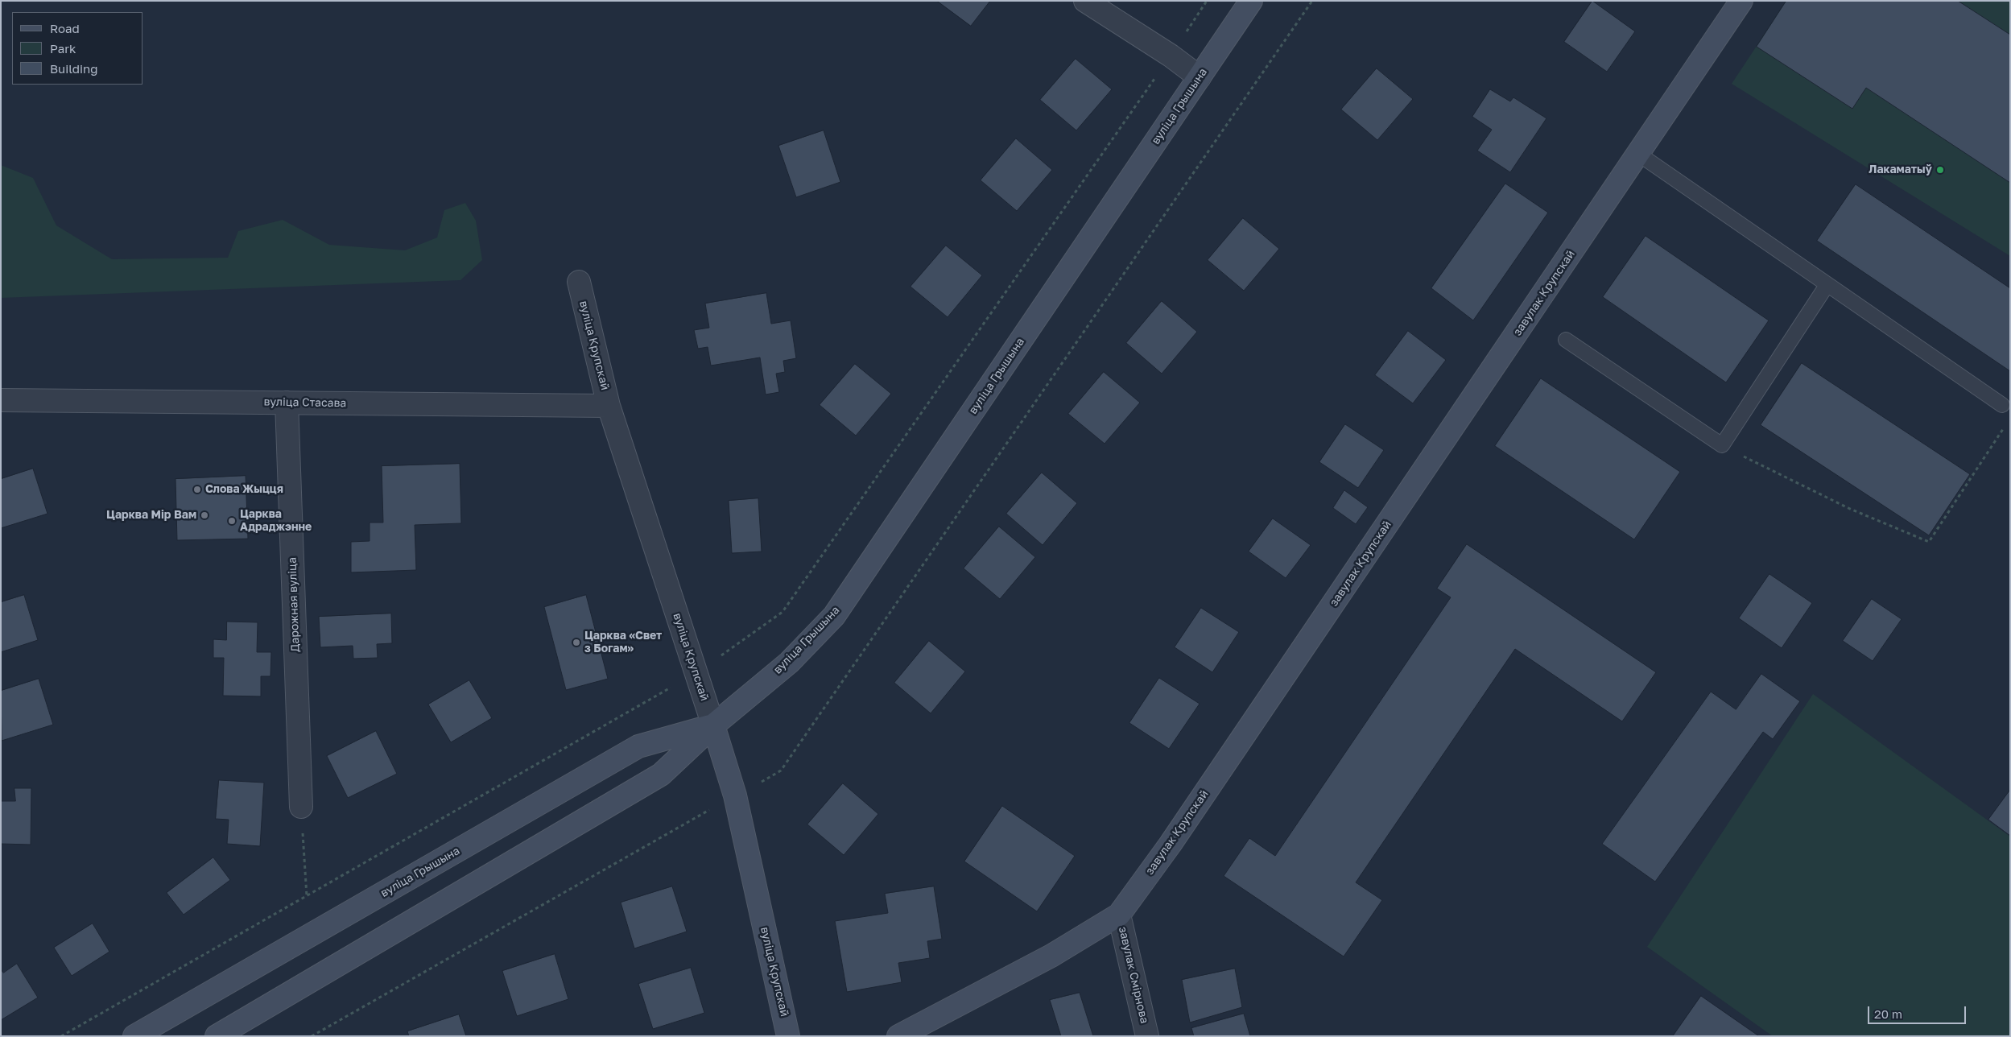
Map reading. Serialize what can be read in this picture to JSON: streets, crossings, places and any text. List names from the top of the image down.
{
  "streets": {
    "main road": ["вуліца Грышына", "завулак Крупскай", "вуліца Крупскай"],
    "street": ["вуліца Стасава", "Дарожная вуліца", "завулак Смірнова"]
  },
  "crossings": [
    ["вуліца Грышына", "вуліца Крупскай"],
    ["завулак Крупскай", "завулак Смірнова"],
    ["вуліца Крупскай", "вуліца Стасава"],
    ["вуліца Стасава", "Дарожная вуліца"]
  ],
  "places": [
    "Лакаматыў",
    "Слова Жыцця",
    "Царква Мір Вам",
    "Царква Адраджэнне",
    "Царква «Свет з Богам»"
  ],
  "legend": ["Road", "Park", "Building"],
  "scale_bar": "20 m"
}
